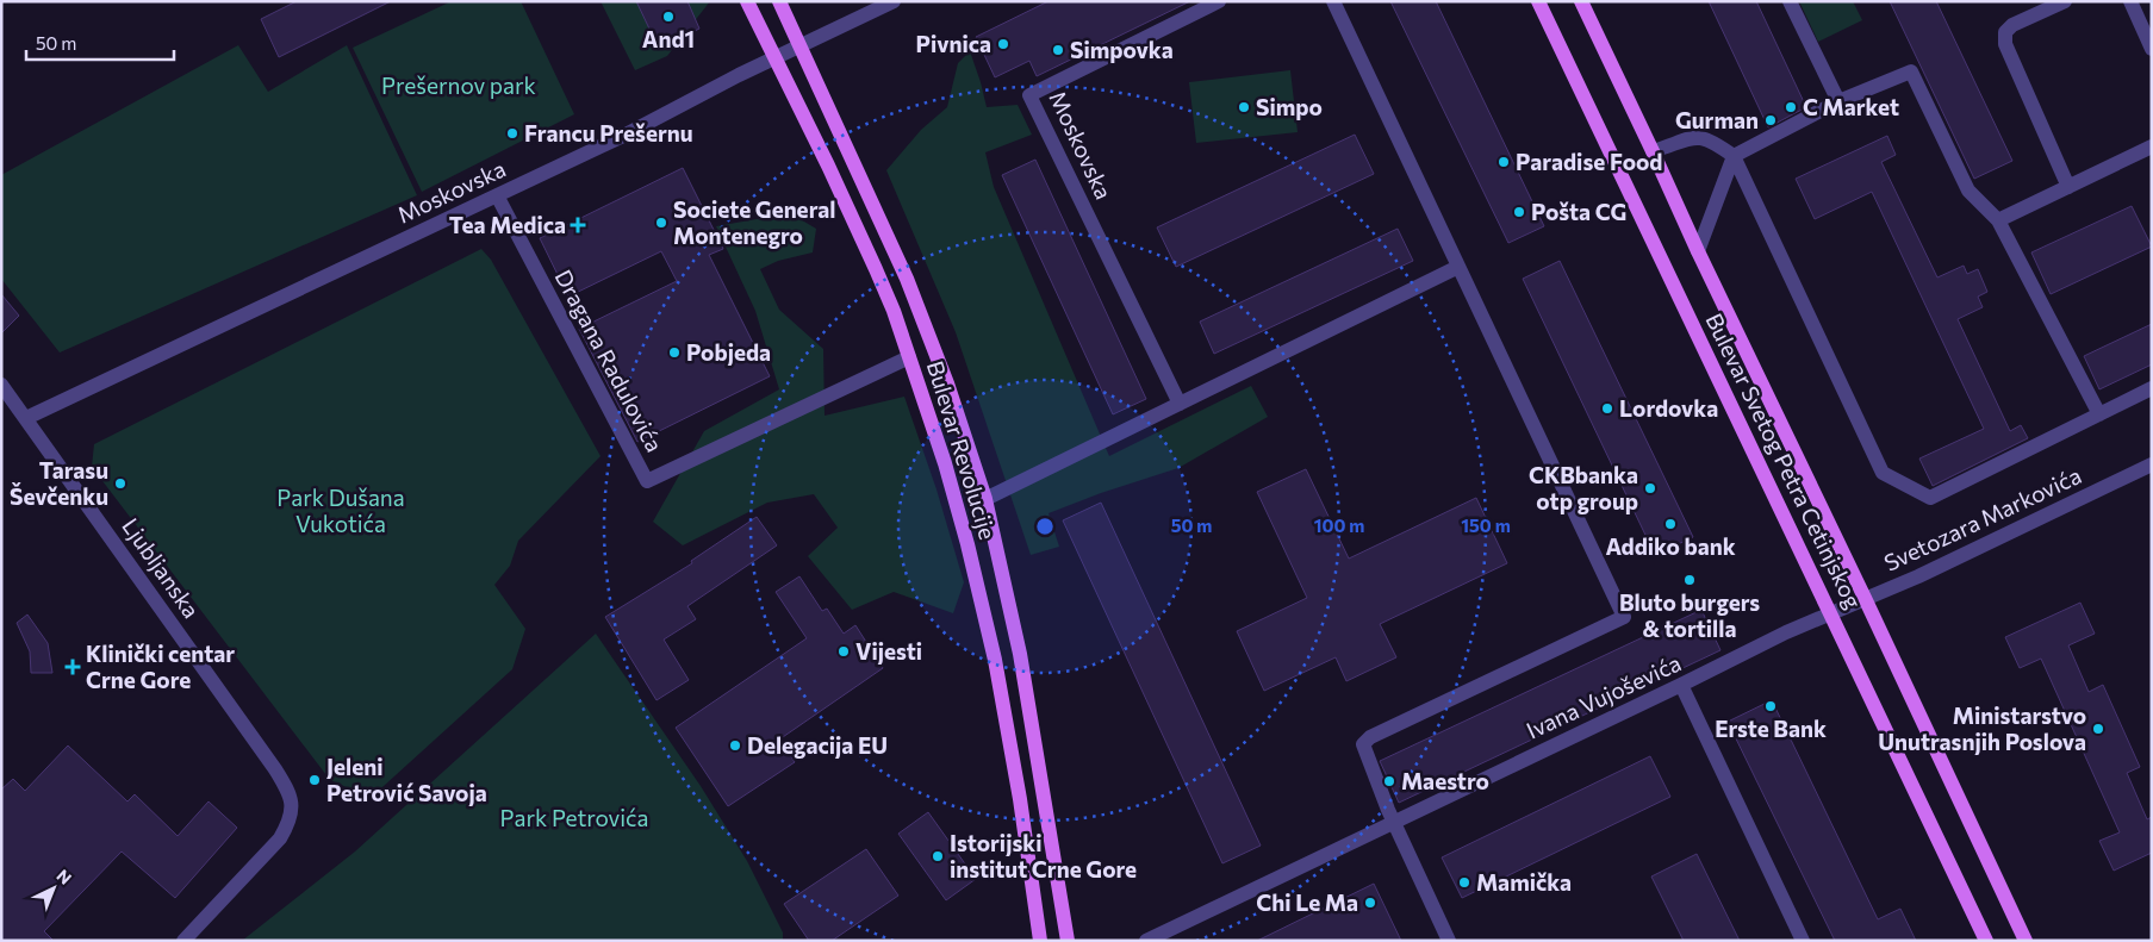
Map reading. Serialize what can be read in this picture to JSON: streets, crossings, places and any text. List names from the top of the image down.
{
  "streets": {
    "main road": ["Bulevar Revolucije", "Bulevar Svetog Petra Cetinjskog"],
    "street": [
      "Moskovska",
      "Dragana Radulovića",
      "Svetozara Markovića",
      "Ljubljanska",
      "Ivana Vujoševića"
    ]
  },
  "crossings": [
    ["Moskovska", "Dragana Radulovića"],
    ["Moskovska", "Bulevar Revolucije"],
    ["Moskovska", "Ljubljanska"],
    ["Dragana Radulovića", "Bulevar Revolucije"],
    ["Bulevar Svetog Petra Cetinjskog", "Svetozara Markovića"],
    ["Bulevar Svetog Petra Cetinjskog", "Ivana Vujoševića"],
    ["Svetozara Markovića", "Ivana Vujoševića"]
  ],
  "parks": ["Prešernov park", "Park Dušana Vukotića", "Park Petrovića"],
  "places": {
    "other": [
      "And1",
      "Pivnica",
      "Simpovka",
      "Simpo",
      "C Market",
      "Gurman",
      "Francu Prešernu",
      "Paradise Food",
      "Pošta CG",
      "Societe General Montenegro",
      "Pobjeda",
      "Lordovka",
      "Tarasu Ševčenku",
      "CKBbanka otp group",
      "Addiko bank",
      "Bluto burgers & tortilla",
      "Vijesti",
      "Erste Bank",
      "Ministarstvo Unutrasnjih Poslova",
      "Delegacija EU",
      "Jeleni Petrović Savoja",
      "Maestro",
      "Istorijski institut Crne Gore",
      "Mamička",
      "Chi Le Ma"
    ],
    "health": ["Tea Medica", "Klinički centar Crne Gore"]
  },
  "scale_bar": "50 m",
  "north": "top right",
  "rings": ["50 m", "100 m", "150 m"]
}
